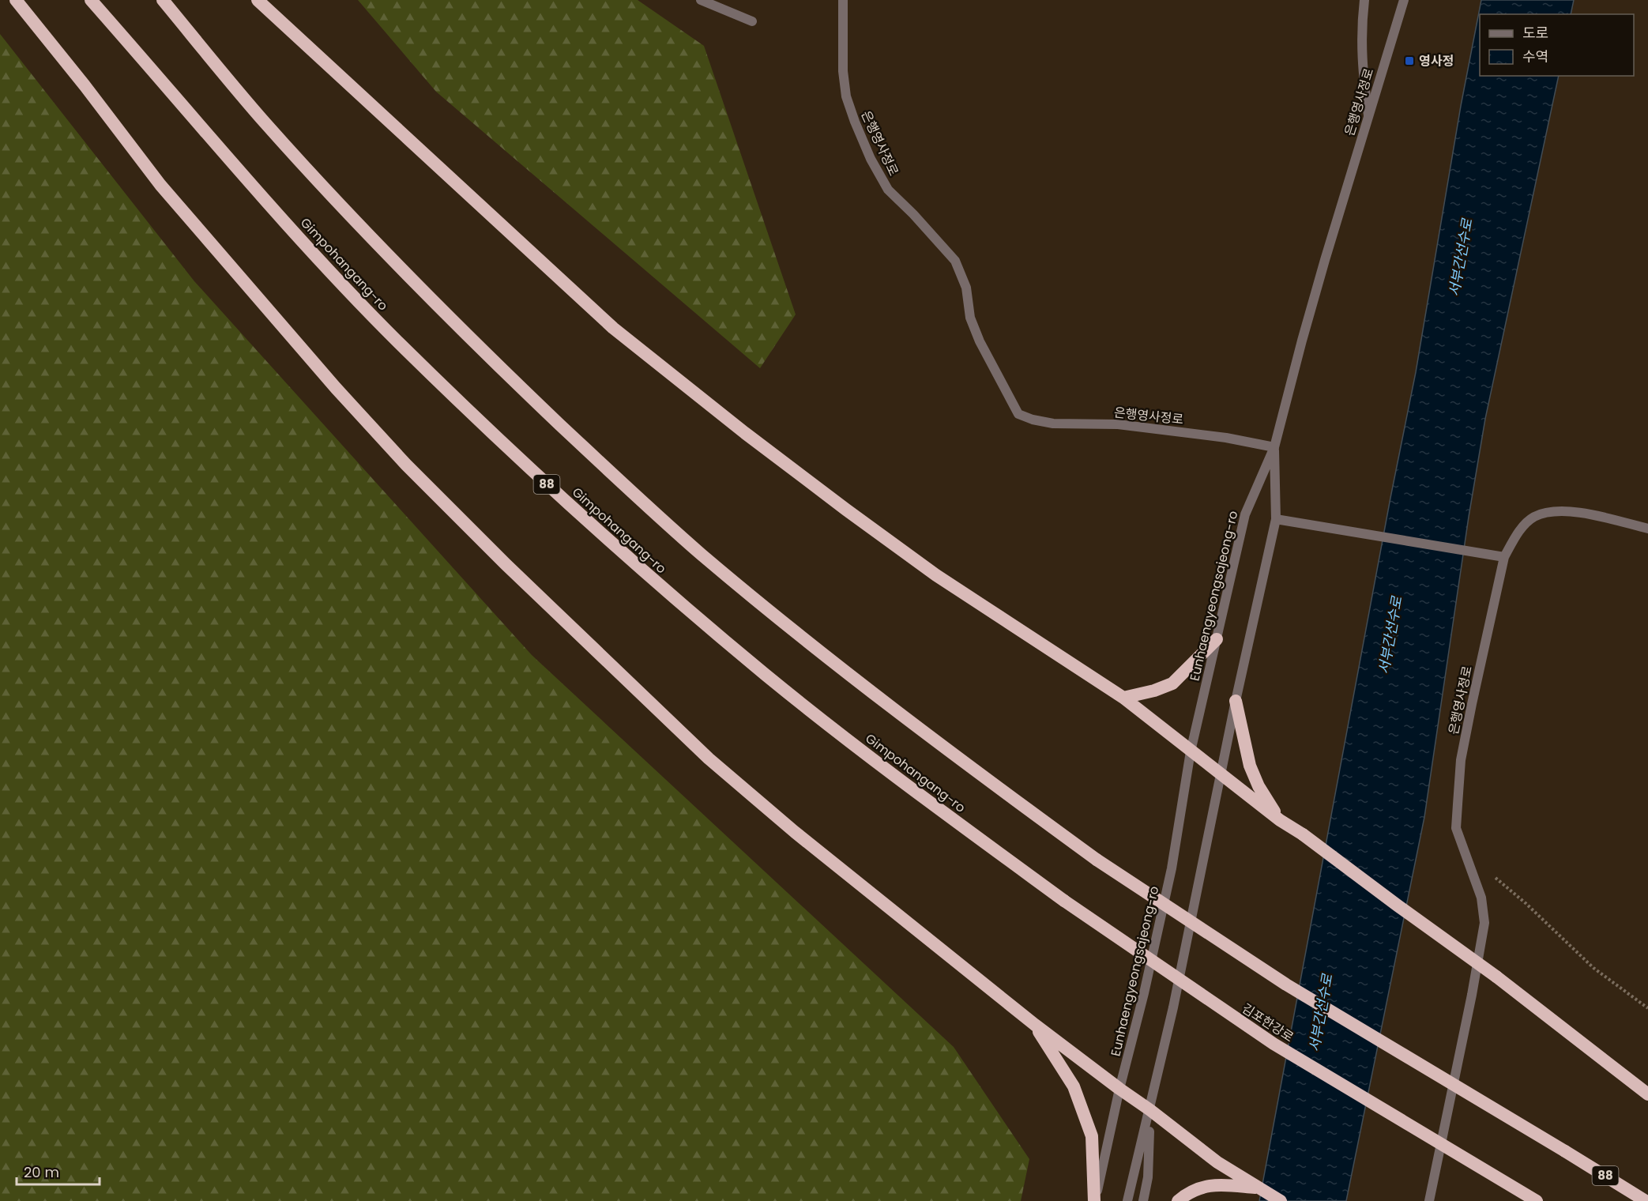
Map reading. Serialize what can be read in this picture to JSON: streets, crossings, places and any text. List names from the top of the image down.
{
  "streets": {
    "highway": ["Gimpohangang-ro", "88", "김포한강로"],
    "street": ["은행영사정로", "Eunhaengyeongsajeong-ro"]
  },
  "crossings": [
    ["은행영사정로", "Eunhaengyeongsajeong-ro"],
    ["Gimpohangang-ro", "김포한강로"]
  ],
  "water": ["서부간선수로"],
  "places": {
    "transit": ["영사정"]
  },
  "legend": ["도로", "수역"],
  "scale_bar": "20 m"
}
